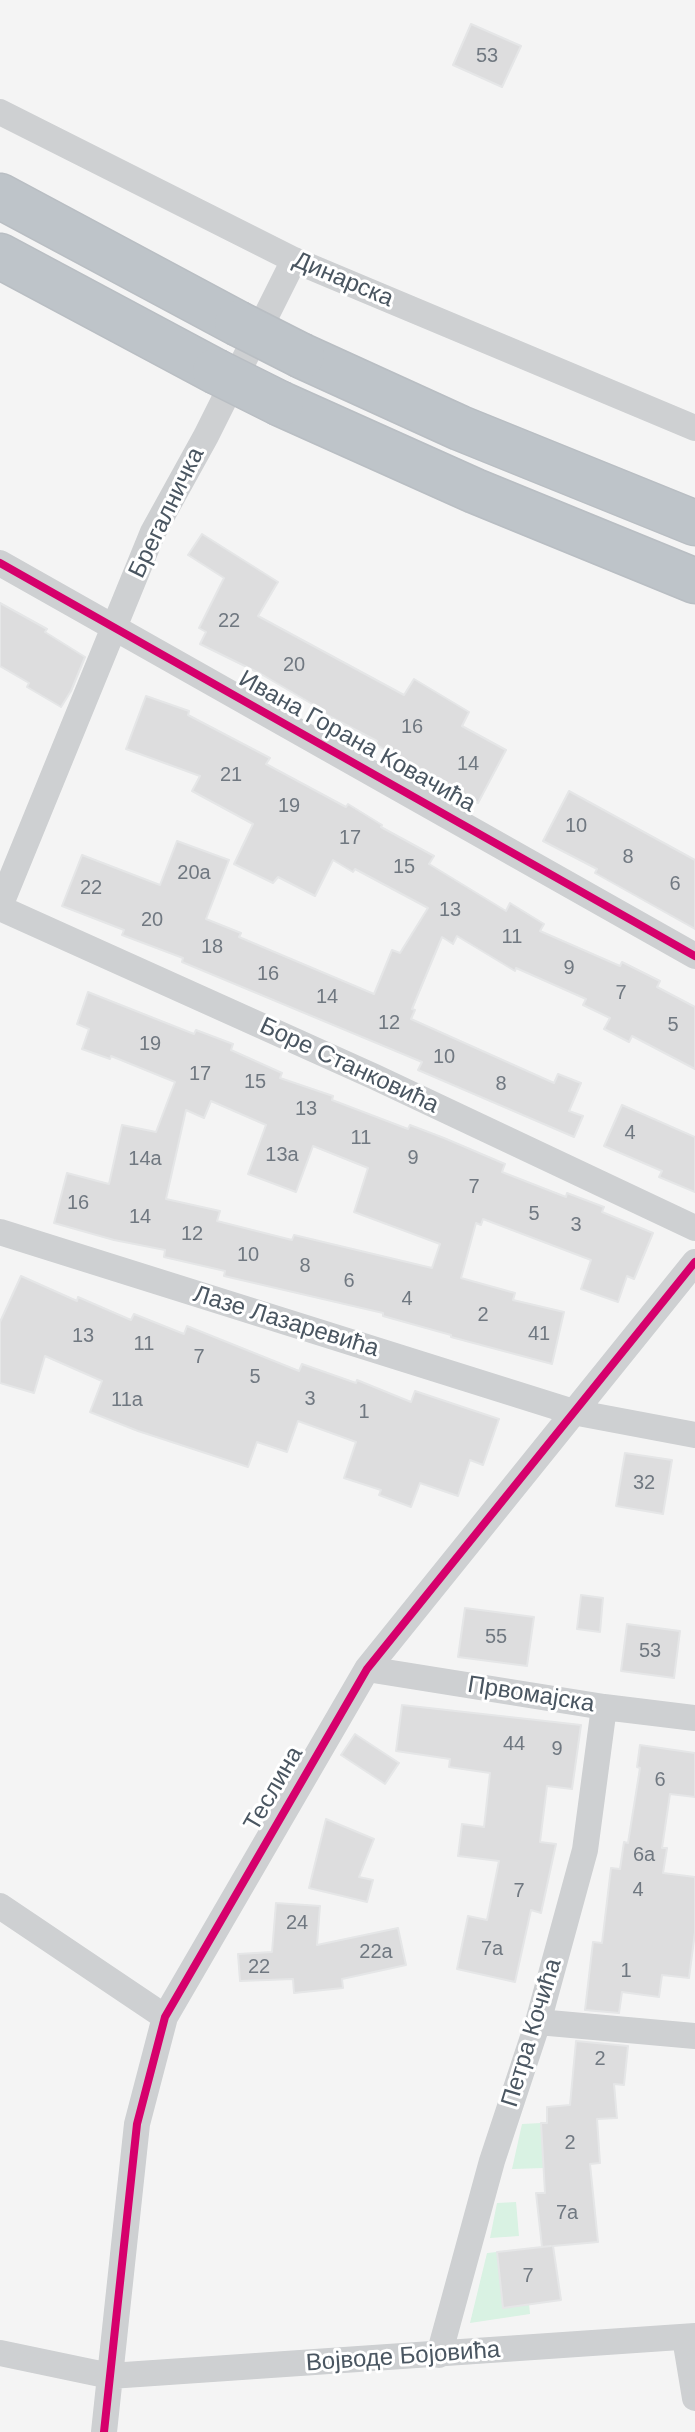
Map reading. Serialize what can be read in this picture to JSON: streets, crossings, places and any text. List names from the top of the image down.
{
  "streets": {
    "street": [
      "Динарска",
      "Брегалничка",
      "Ивана Горана Ковачића",
      "Боре Станковића",
      "Лазе Лазаревића",
      "Првомајска",
      "Теслина",
      "Петра Кочића",
      "Војводе Бојовића"
    ]
  },
  "crossings": [
    ["Динарска", "Брегалничка"],
    ["Брегалничка", "Ивана Горана Ковачића"],
    ["Брегалничка", "Боре Станковића"],
    ["Лазе Лазаревића", "Теслина"],
    ["Првомајска", "Теслина"],
    ["Првомајска", "Петра Кочића"],
    ["Теслина", "Војводе Бојовића"],
    ["Петра Кочића", "Војводе Бојовића"]
  ],
  "house_numbers": [
    "53",
    "22",
    "20",
    "16",
    "14",
    "21",
    "19",
    "10",
    "17",
    "8",
    "15",
    "20a",
    "6",
    "22",
    "13",
    "20",
    "11",
    "18",
    "9",
    "16",
    "7",
    "14",
    "12",
    "5",
    "19",
    "10",
    "17",
    "15",
    "8",
    "13",
    "4",
    "11",
    "13a",
    "9",
    "14a",
    "7",
    "16",
    "5",
    "14",
    "3",
    "12",
    "10",
    "8",
    "6",
    "4",
    "2",
    "41",
    "13",
    "11",
    "7",
    "5",
    "3",
    "11a",
    "1",
    "32",
    "55",
    "53",
    "44",
    "9",
    "6",
    "6a",
    "4",
    "7",
    "24",
    "7a",
    "22a",
    "22",
    "1",
    "2",
    "2",
    "7a",
    "7"
  ]
}
